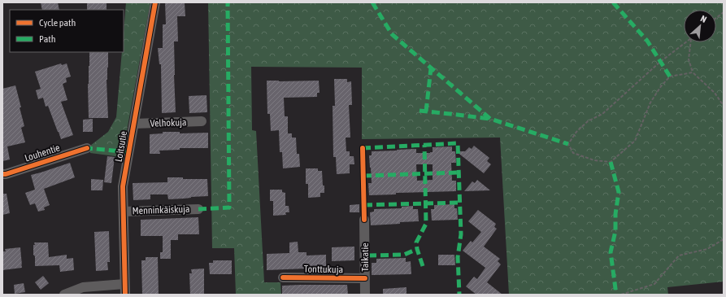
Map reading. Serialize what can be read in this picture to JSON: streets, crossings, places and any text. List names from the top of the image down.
{
  "streets": {
    "street": [
      "Velhokuja",
      "Loitsutie",
      "Louhentie",
      "Menninkäiskuja",
      "Taikatie",
      "Tonttukuja"
    ]
  },
  "crossings": [
    ["Velhokuja", "Loitsutie"],
    ["Loitsutie", "Menninkäiskuja"],
    ["Taikatie", "Tonttukuja"]
  ],
  "legend": ["Cycle path", "Path"],
  "north": "top right"
}
